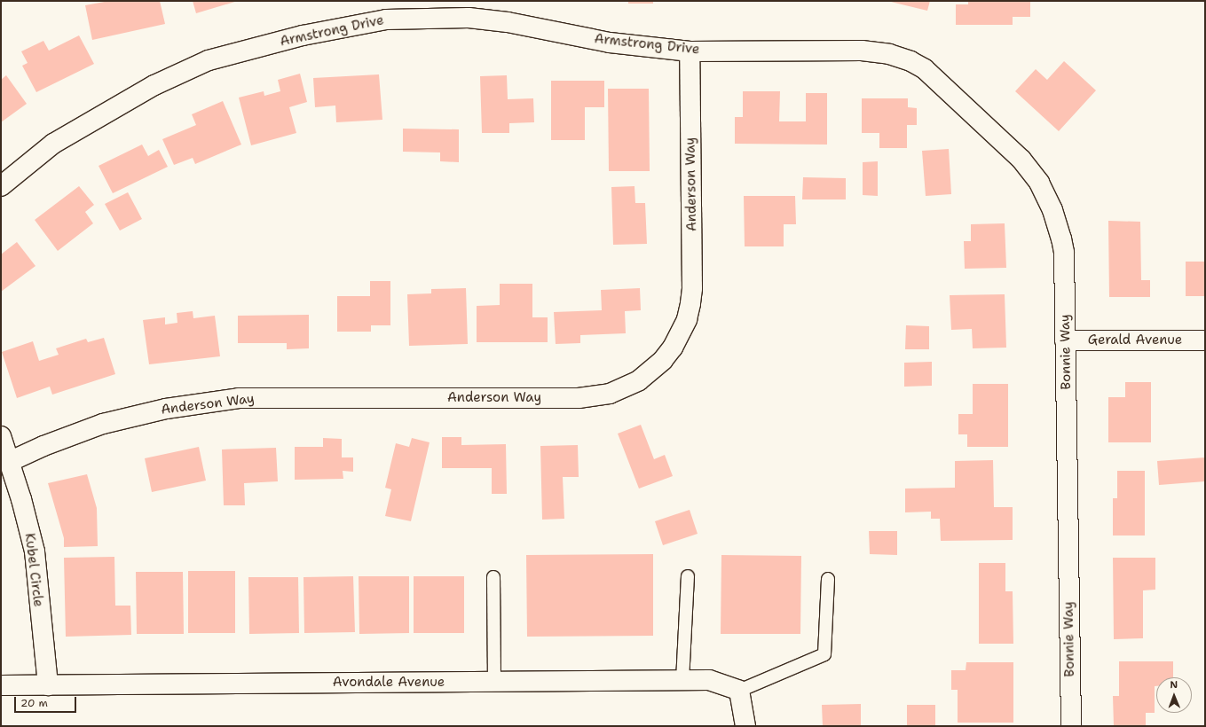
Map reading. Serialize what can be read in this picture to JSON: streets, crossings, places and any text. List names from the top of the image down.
{
  "streets": {
    "street": [
      "Armstrong Drive",
      "Anderson Way",
      "Gerald Avenue",
      "Bonnie Way",
      "Kubel Circle",
      "Avondale Avenue"
    ]
  },
  "crossings": [
    ["Armstrong Drive", "Anderson Way"],
    ["Armstrong Drive", "Bonnie Way"],
    ["Anderson Way", "Kubel Circle"],
    ["Gerald Avenue", "Bonnie Way"],
    ["Kubel Circle", "Avondale Avenue"]
  ],
  "scale_bar": "20 m",
  "north": "top"
}
